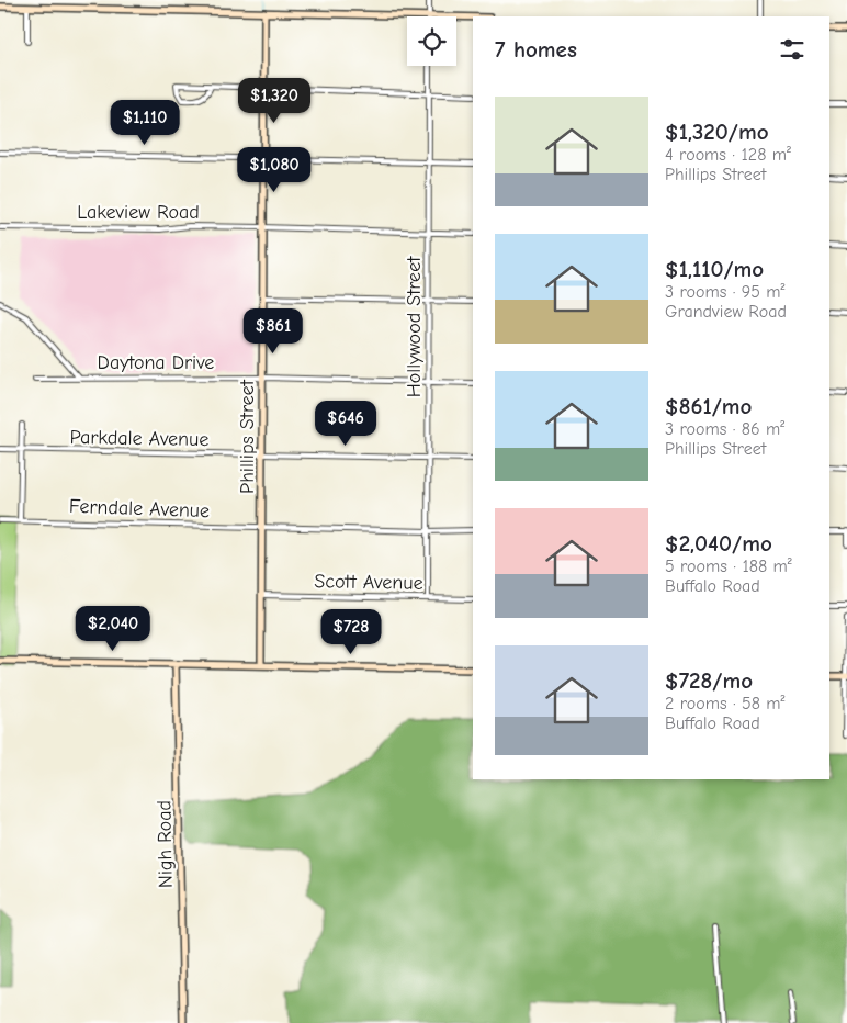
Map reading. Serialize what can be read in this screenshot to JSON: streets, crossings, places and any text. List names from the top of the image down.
{
  "streets": {
    "street": [
      "Lakeview Road",
      "Hollywood Street",
      "Daytona Drive",
      "Phillips Street",
      "Parkdale Avenue",
      "Ferndale Avenue",
      "Scott Avenue",
      "Nigh Road"
    ]
  },
  "crossings": [
    ["Lakeview Road", "Hollywood Street"],
    ["Lakeview Road", "Phillips Street"],
    ["Hollywood Street", "Daytona Drive"],
    ["Hollywood Street", "Parkdale Avenue"],
    ["Hollywood Street", "Ferndale Avenue"],
    ["Hollywood Street", "Scott Avenue"],
    ["Daytona Drive", "Phillips Street"],
    ["Phillips Street", "Parkdale Avenue"],
    ["Phillips Street", "Ferndale Avenue"],
    ["Phillips Street", "Scott Avenue"]
  ],
  "page": {
    "heading": "7 homes",
    "price": [
      "$1,320",
      "$1,110",
      "$1,080",
      "$861",
      "$646",
      "$2,040",
      "$728"
    ],
    "list": [
      {
        "name": "$1,320/mo",
        "note": "4 rooms · 128 m² · Phillips Street"
      },
      {
        "name": "$1,110/mo",
        "note": "3 rooms · 95 m² · Grandview Road"
      },
      {
        "name": "$861/mo",
        "note": "3 rooms · 86 m² · Phillips Street"
      },
      {
        "name": "$2,040/mo",
        "note": "5 rooms · 188 m² · Buffalo Road"
      },
      {
        "name": "$728/mo",
        "note": "2 rooms · 58 m² · Buffalo Road"
      }
    ]
  }
}
